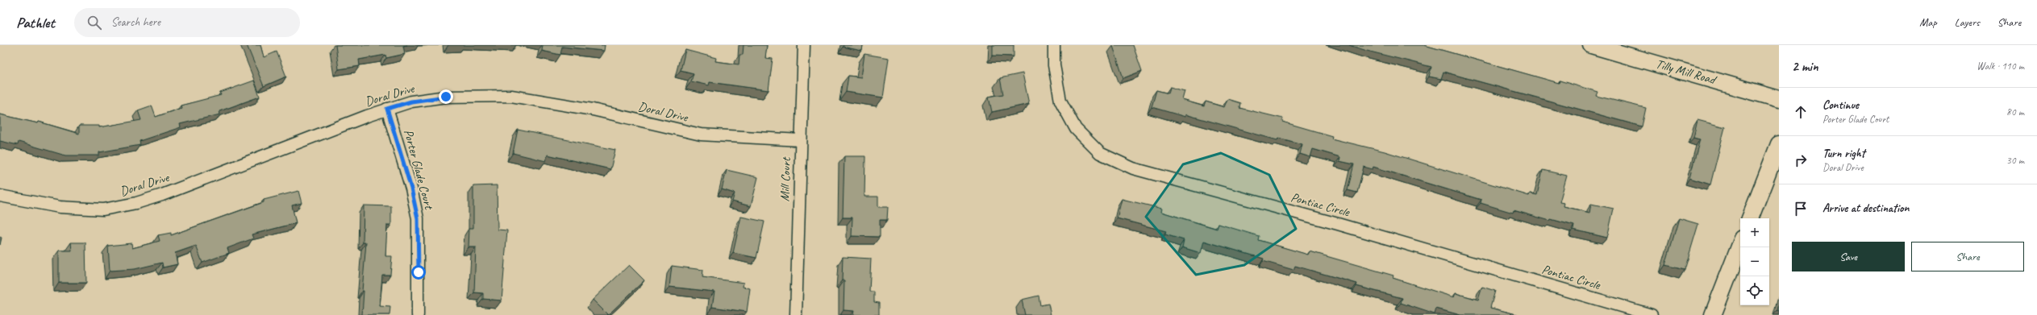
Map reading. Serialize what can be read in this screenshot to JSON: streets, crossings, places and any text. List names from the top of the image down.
{
  "streets": {
    "street": [
      "Tilly Mill Road",
      "Doral Drive",
      "Porter Glade Court",
      "Mill Court",
      "Pontiac Circle"
    ]
  },
  "crossings": [
    ["Doral Drive", "Porter Glade Court"],
    ["Doral Drive", "Mill Court"]
  ],
  "page": {
    "header": "Pathlet",
    "search": "Search here",
    "nav": ["Map", "Layers", "Share"],
    "heading": ["2 min", "Walk · 110 m"],
    "list": [
      ["Continue", "Porter Glade Court", "80 m"],
      ["Turn right", "Doral Drive", "30 m"],
      "Arrive at destination"
    ],
    "map_buttons": ["+", "−"],
    "buttons": ["Save", "Share"]
  }
}
